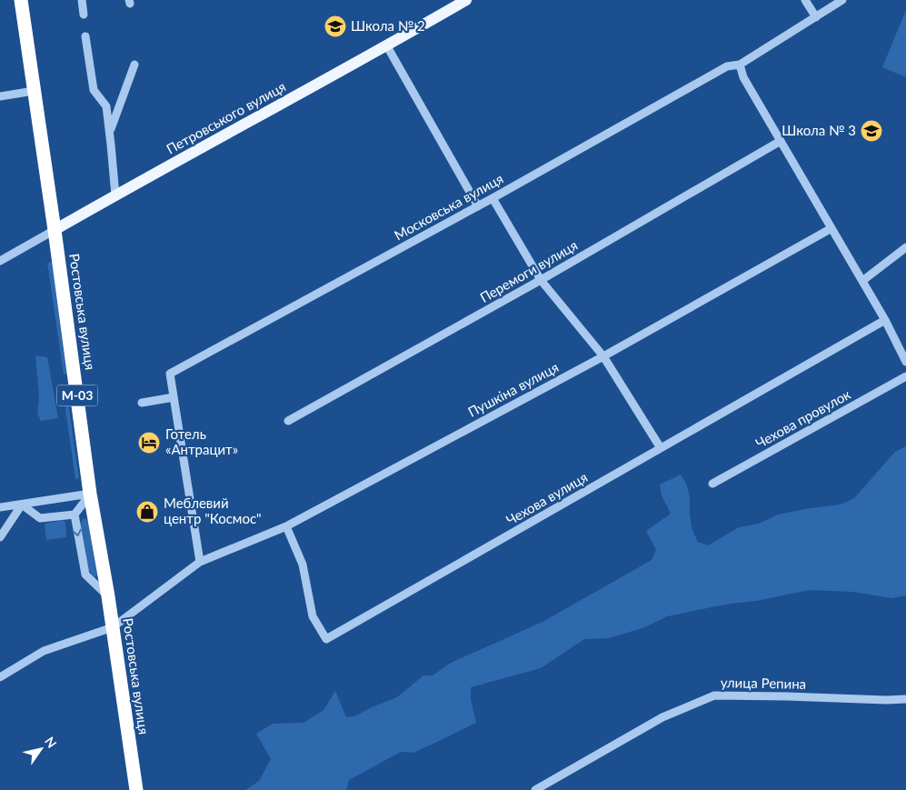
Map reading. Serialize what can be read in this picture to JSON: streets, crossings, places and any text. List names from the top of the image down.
{
  "streets": {
    "highway": ["Ростовська вулиця", "М-03"],
    "main road": ["Петровського вулиця"],
    "street": [
      "Московська вулиця",
      "Перемоги вулиця",
      "Пушкіна вулиця",
      "Чехова провулок",
      "Чехова вулиця",
      "улица Репина"
    ]
  },
  "crossings": [
    ["Петровського вулиця", "Ростовська вулиця"],
    ["Ростовська вулиця", "Пушкіна вулиця"],
    ["Пушкіна вулиця", "Чехова вулиця"]
  ],
  "places": {
    "school or university": ["Школа № 2", "Школа № 3"],
    "hotel": ["Готель «Антрацит»"],
    "shop": ["Меблевий центр \"Космос\""]
  },
  "north": "top right"
}
